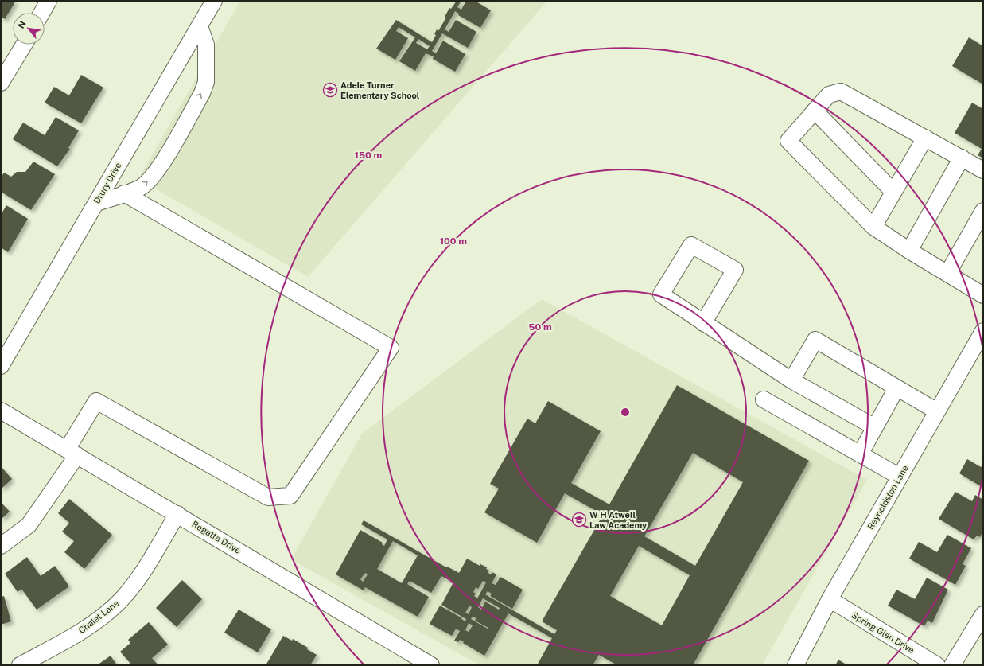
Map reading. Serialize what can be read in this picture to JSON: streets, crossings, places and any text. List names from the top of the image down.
{
  "streets": {
    "street": [
      "Drury Drive",
      "Reynoldston Lane",
      "Regatta Drive",
      "Chalet Lane",
      "Spring Glen Drive"
    ]
  },
  "crossings": [
    ["Reynoldston Lane", "Spring Glen Drive"],
    ["Regatta Drive", "Chalet Lane"]
  ],
  "places": {
    "school or university": ["Adele Turner Elementary School", "W H Atwell Law Academy"]
  },
  "north": "top left",
  "rings": ["150 m", "100 m", "50 m"]
}
